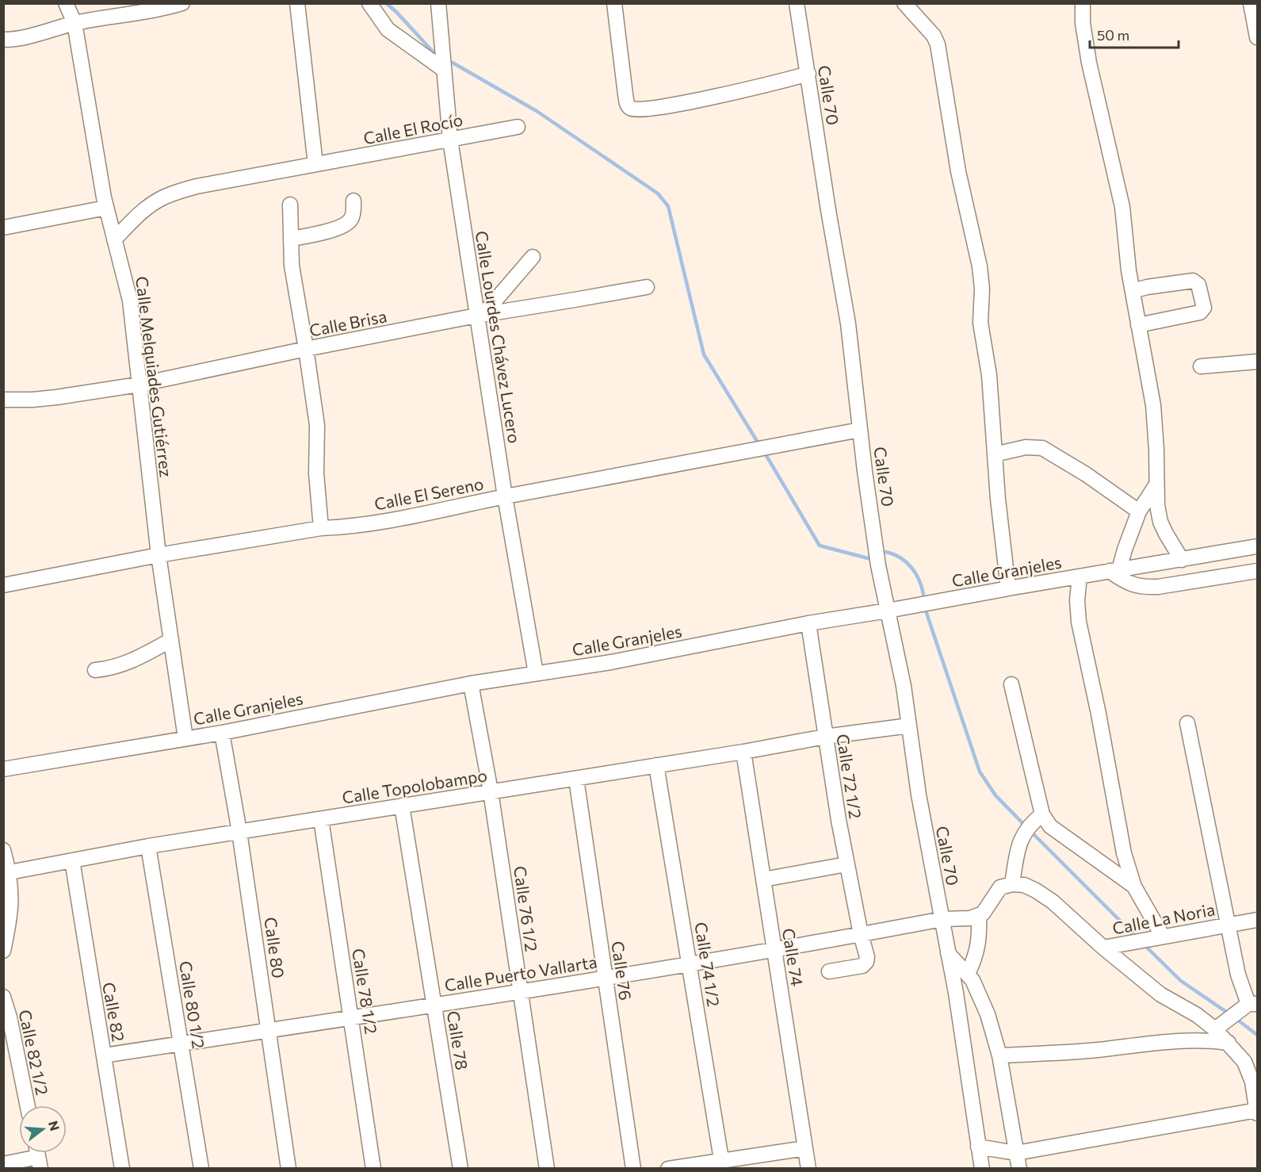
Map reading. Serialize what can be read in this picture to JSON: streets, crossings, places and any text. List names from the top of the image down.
{
  "streets": {
    "street": [
      "Calle 70",
      "Calle El Rocío",
      "Calle Brisa",
      "Calle Lourdes Chávez Lucero",
      "Calle Melquiades Gutiérrez",
      "Calle El Sereno",
      "Calle Granjeles",
      "Calle 72 1/2",
      "Calle Topolobampo",
      "Calle 76 1/2",
      "Calle La Noria",
      "Calle 80",
      "Calle 74",
      "Calle 74 1/2",
      "Calle 76",
      "Calle Puerto Vallarta",
      "Calle 78 1/2",
      "Calle 80 1/2",
      "Calle 82",
      "Calle 78",
      "Calle 82 1/2"
    ]
  },
  "crossings": [
    ["Calle 70", "Calle El Sereno"],
    ["Calle 70", "Calle Granjeles"],
    ["Calle 70", "Calle Topolobampo"],
    ["Calle 70", "Calle Puerto Vallarta"],
    ["Calle El Rocío", "Calle Lourdes Chávez Lucero"],
    ["Calle El Rocío", "Calle Melquiades Gutiérrez"],
    ["Calle Brisa", "Calle Lourdes Chávez Lucero"],
    ["Calle Brisa", "Calle Melquiades Gutiérrez"],
    ["Calle Lourdes Chávez Lucero", "Calle El Sereno"],
    ["Calle Lourdes Chávez Lucero", "Calle Granjeles"],
    ["Calle Melquiades Gutiérrez", "Calle El Sereno"],
    ["Calle Melquiades Gutiérrez", "Calle Granjeles"],
    ["Calle Granjeles", "Calle 72 1/2"],
    ["Calle Granjeles", "Calle 76 1/2"],
    ["Calle Granjeles", "Calle 80"],
    ["Calle 72 1/2", "Calle Topolobampo"],
    ["Calle 72 1/2", "Calle Puerto Vallarta"],
    ["Calle Topolobampo", "Calle 76 1/2"],
    ["Calle Topolobampo", "Calle 80"],
    ["Calle Topolobampo", "Calle 74"],
    ["Calle Topolobampo", "Calle 74 1/2"],
    ["Calle Topolobampo", "Calle 76"],
    ["Calle Topolobampo", "Calle 78 1/2"],
    ["Calle Topolobampo", "Calle 80 1/2"],
    ["Calle Topolobampo", "Calle 82"],
    ["Calle Topolobampo", "Calle 78"],
    ["Calle 76 1/2", "Calle Puerto Vallarta"],
    ["Calle 80", "Calle Puerto Vallarta"],
    ["Calle 74", "Calle Puerto Vallarta"],
    ["Calle 74 1/2", "Calle Puerto Vallarta"],
    ["Calle 76", "Calle Puerto Vallarta"],
    ["Calle Puerto Vallarta", "Calle 78 1/2"],
    ["Calle Puerto Vallarta", "Calle 80 1/2"],
    ["Calle Puerto Vallarta", "Calle 82"],
    ["Calle Puerto Vallarta", "Calle 78"]
  ],
  "scale_bar": "50 m",
  "north": "right"
}
